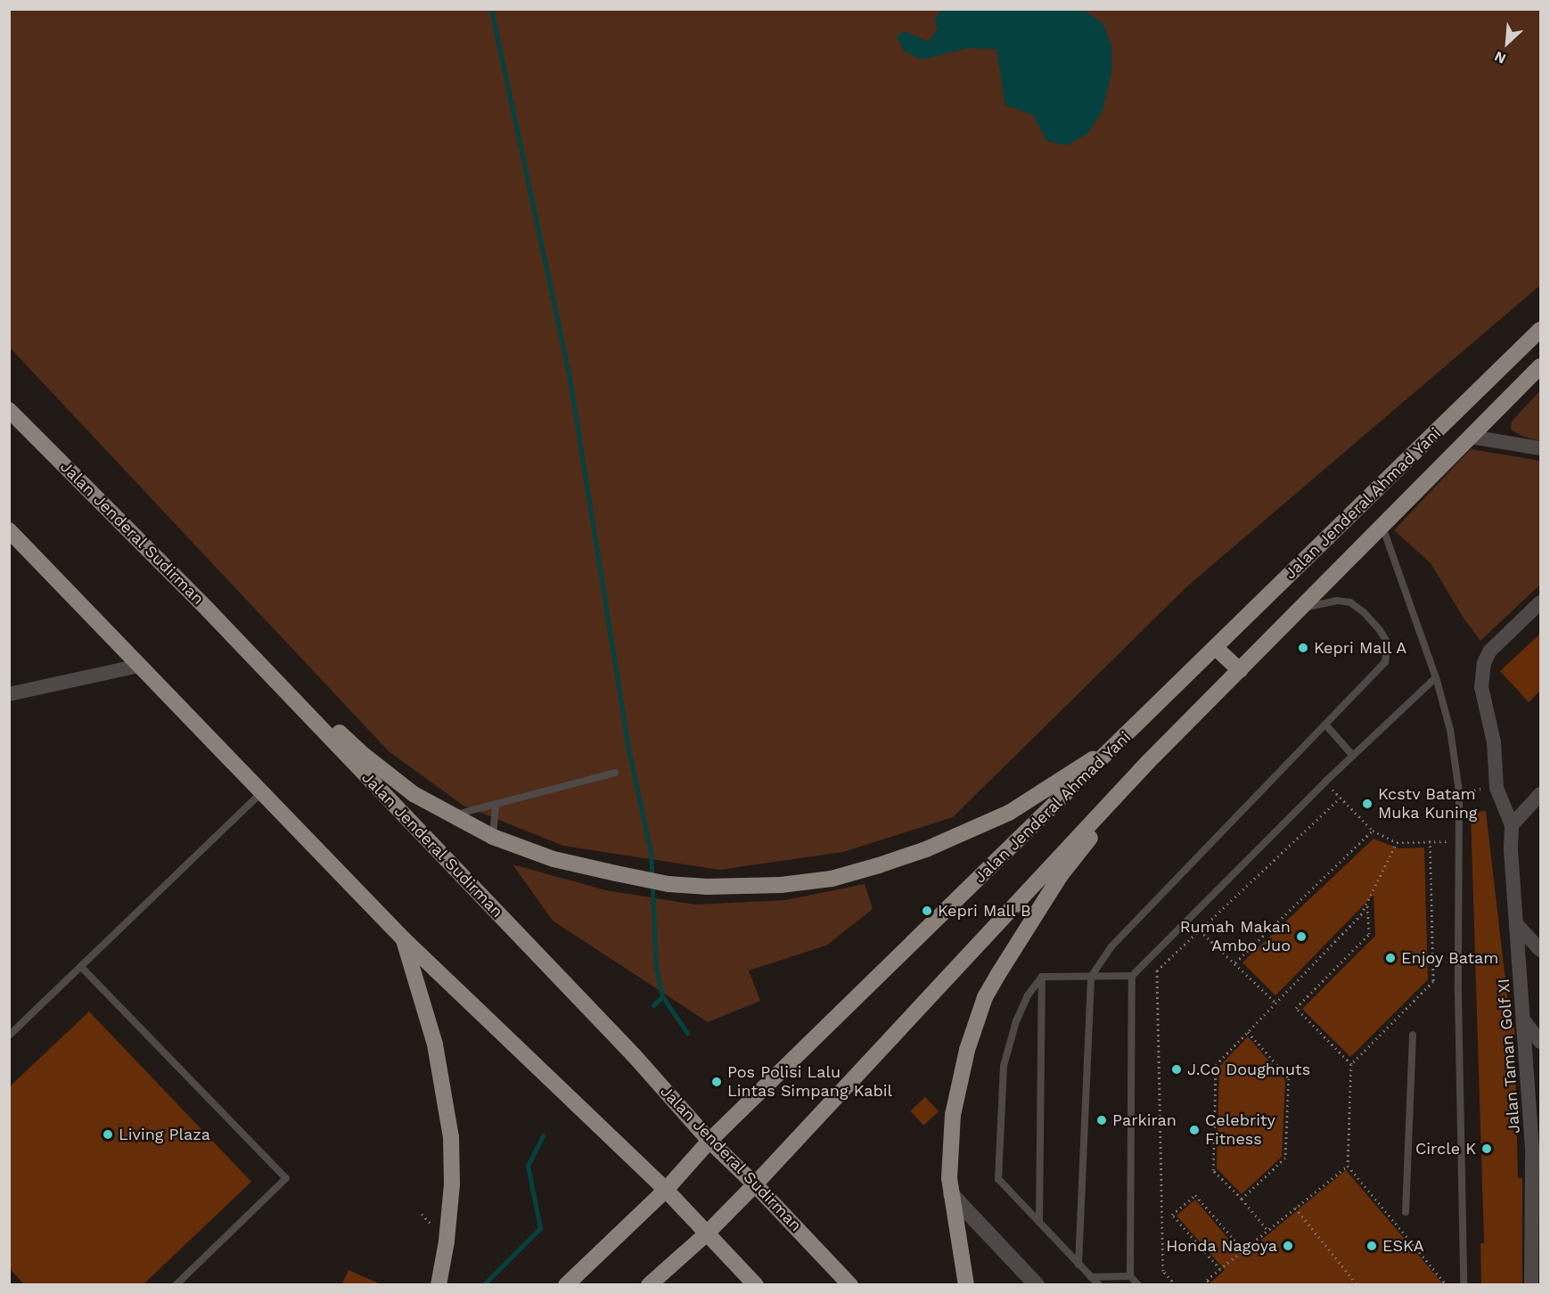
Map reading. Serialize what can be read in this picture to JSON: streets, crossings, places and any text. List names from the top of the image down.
{
  "streets": {
    "highway": ["Jalan Jenderal Ahmad Yani", "Jalan Jenderal Sudirman"],
    "street": ["Jalan Taman Golf XI"]
  },
  "crossings": [
    ["Jalan Jenderal Ahmad Yani", "Jalan Jenderal Sudirman"]
  ],
  "places": [
    "Kepri Mall A",
    "Kcstv Batam Muka Kuning",
    "Kepri Mall B",
    "Rumah Makan Ambo Juo",
    "Enjoy Batam",
    "J.Co Doughnuts",
    "Pos Polisi Lalu Lintas Simpang Kabil",
    "Parkiran",
    "Celebrity Fitness",
    "Living Plaza",
    "Circle K",
    "Honda Nagoya",
    "ESKA"
  ],
  "north": "bottom left"
}
